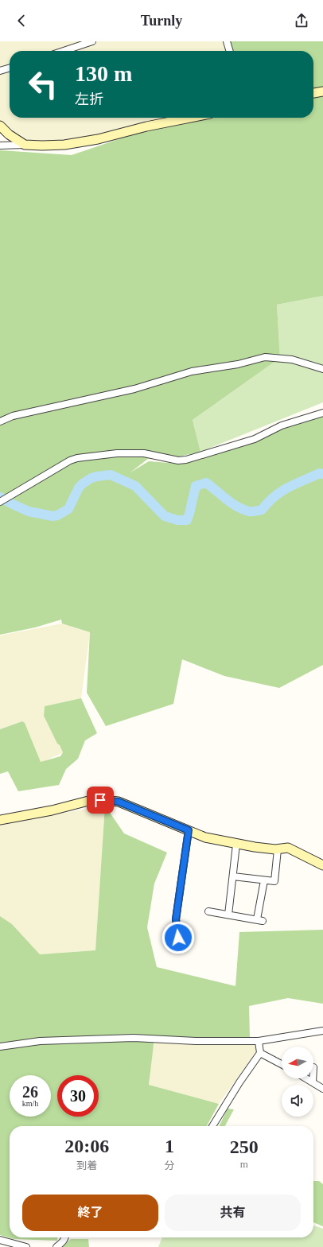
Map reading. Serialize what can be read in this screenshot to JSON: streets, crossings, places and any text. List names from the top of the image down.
{
  "north": "left",
  "page": {
    "header": "Turnly",
    "turn": ["130 m", "左折"],
    "speed": "26 km/h",
    "limit": "30",
    "eta": [
      "20:06",
      "到着",
      "1",
      "分",
      "250",
      "m"
    ],
    "buttons": ["終了", "共有"]
  }
}
